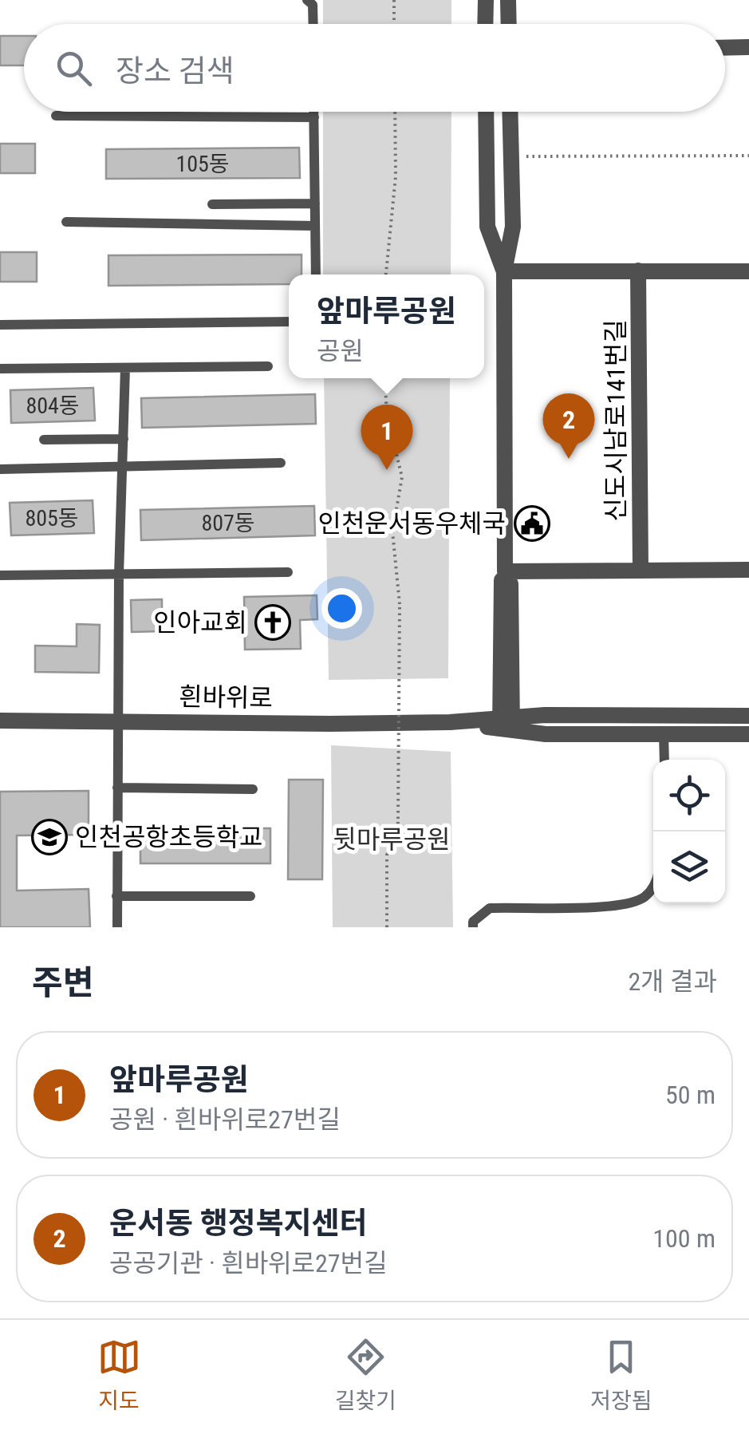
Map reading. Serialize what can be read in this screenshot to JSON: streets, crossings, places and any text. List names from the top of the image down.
{
  "streets": {
    "street": ["신도시남로141번길", "흰바위로"]
  },
  "parks": ["뒷마루공원"],
  "places": {
    "public building": ["인천운서동우체국"],
    "church": ["인아교회"],
    "school or university": ["인천공항초등학교"]
  },
  "house_numbers": [
    "105동",
    "804동",
    "805동",
    "807동"
  ],
  "page": {
    "search": "장소 검색",
    "popup": ["앞마루공원", "공원"],
    "pins": ["2", "1"],
    "heading": ["주변", "2개 결과"],
    "list": [
      {
        "mark": "1",
        "name": "앞마루공원",
        "note": "공원 · 흰바위로27번길",
        "value": "50 m"
      },
      {
        "mark": "2",
        "name": "운서동 행정복지센터",
        "note": "공공기관 · 흰바위로27번길",
        "value": "100 m"
      }
    ],
    "nav": ["지도", "길찾기", "저장됨"]
  }
}
